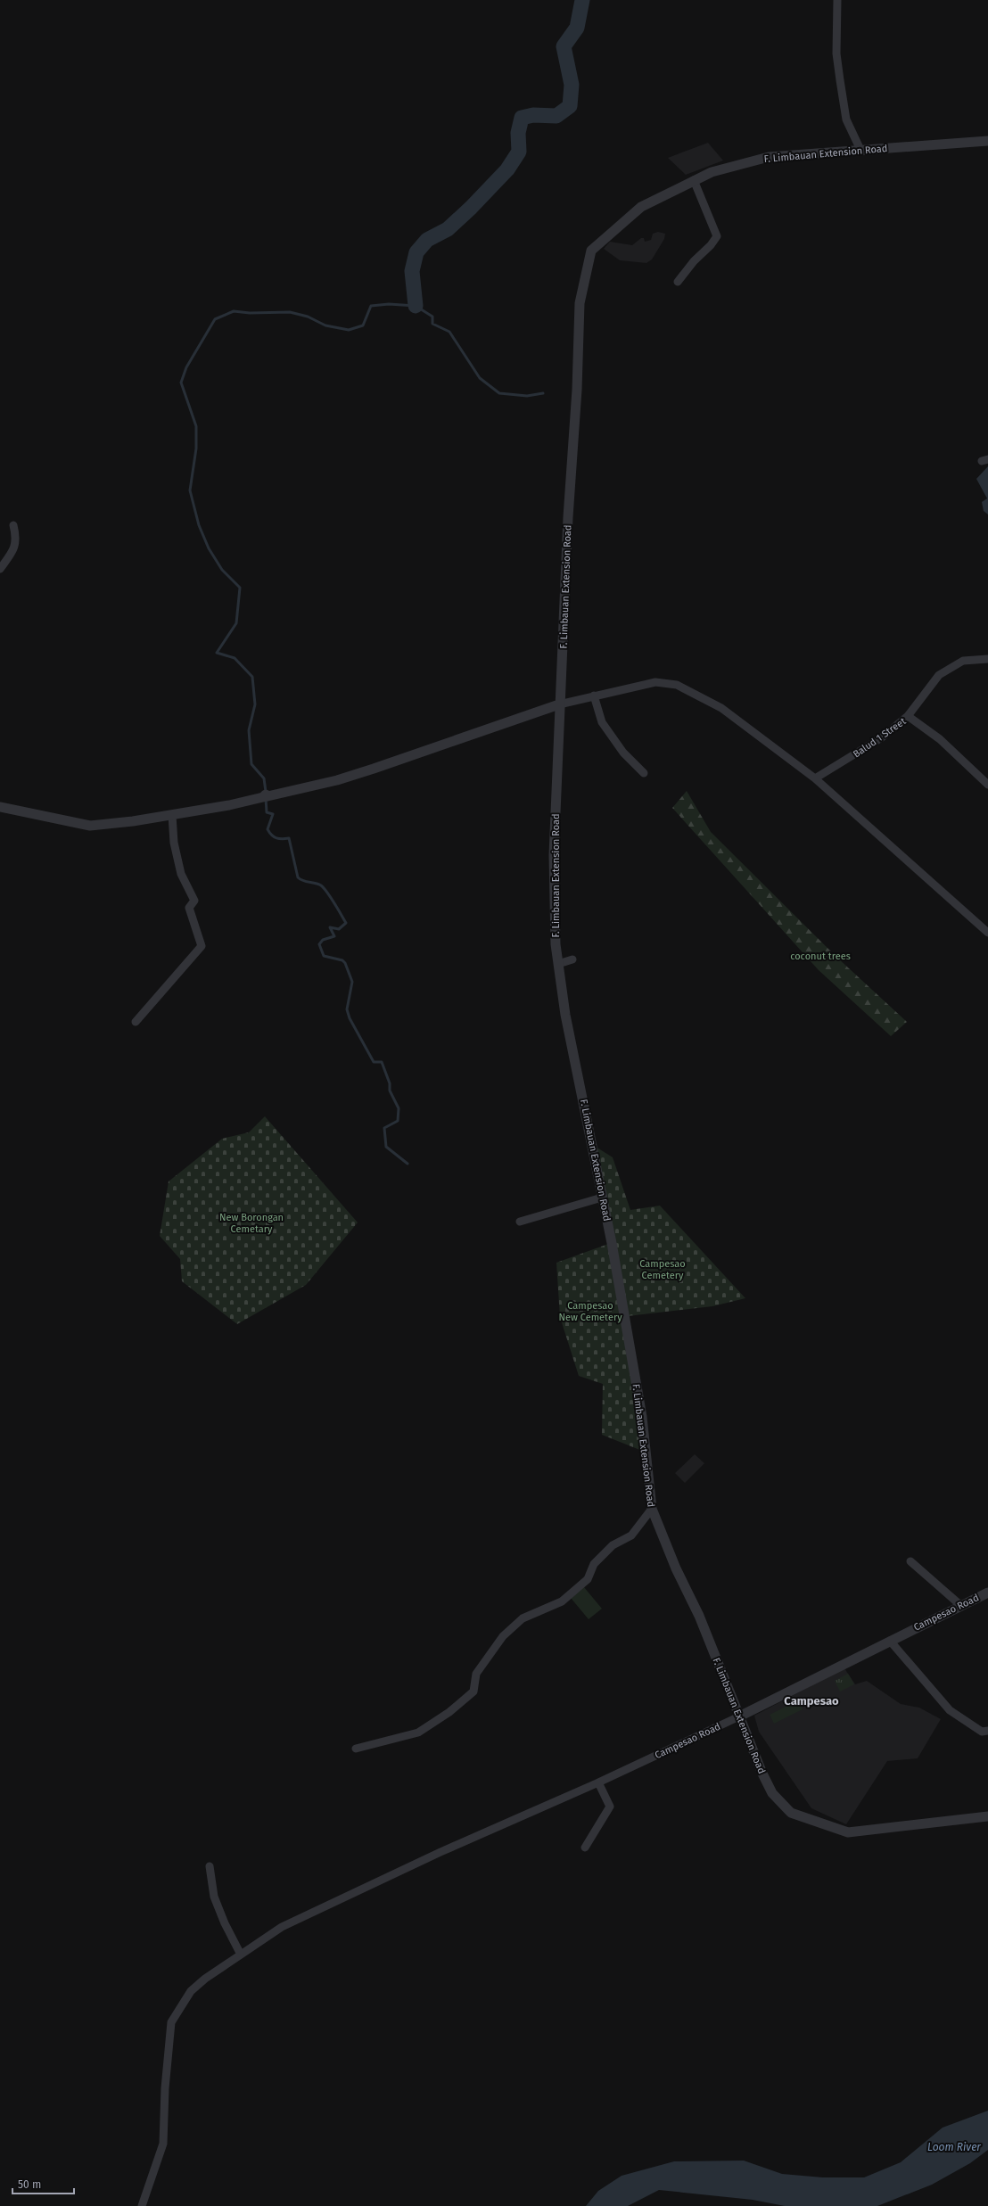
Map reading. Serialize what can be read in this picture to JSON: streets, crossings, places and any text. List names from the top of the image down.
{
  "streets": {
    "street": ["F. Limbauan Extension Road", "Balud 1 Street", "Campesao Road"]
  },
  "crossings": [
    ["F. Limbauan Extension Road", "Campesao Road"]
  ],
  "districts": ["Campesao"],
  "water": ["Loom River"],
  "parks": [
    "coconut trees",
    "New Borongan Cemetary",
    "Campesao Cemetery",
    "Campesao New Cemetery"
  ],
  "scale_bar": "50 m"
}
